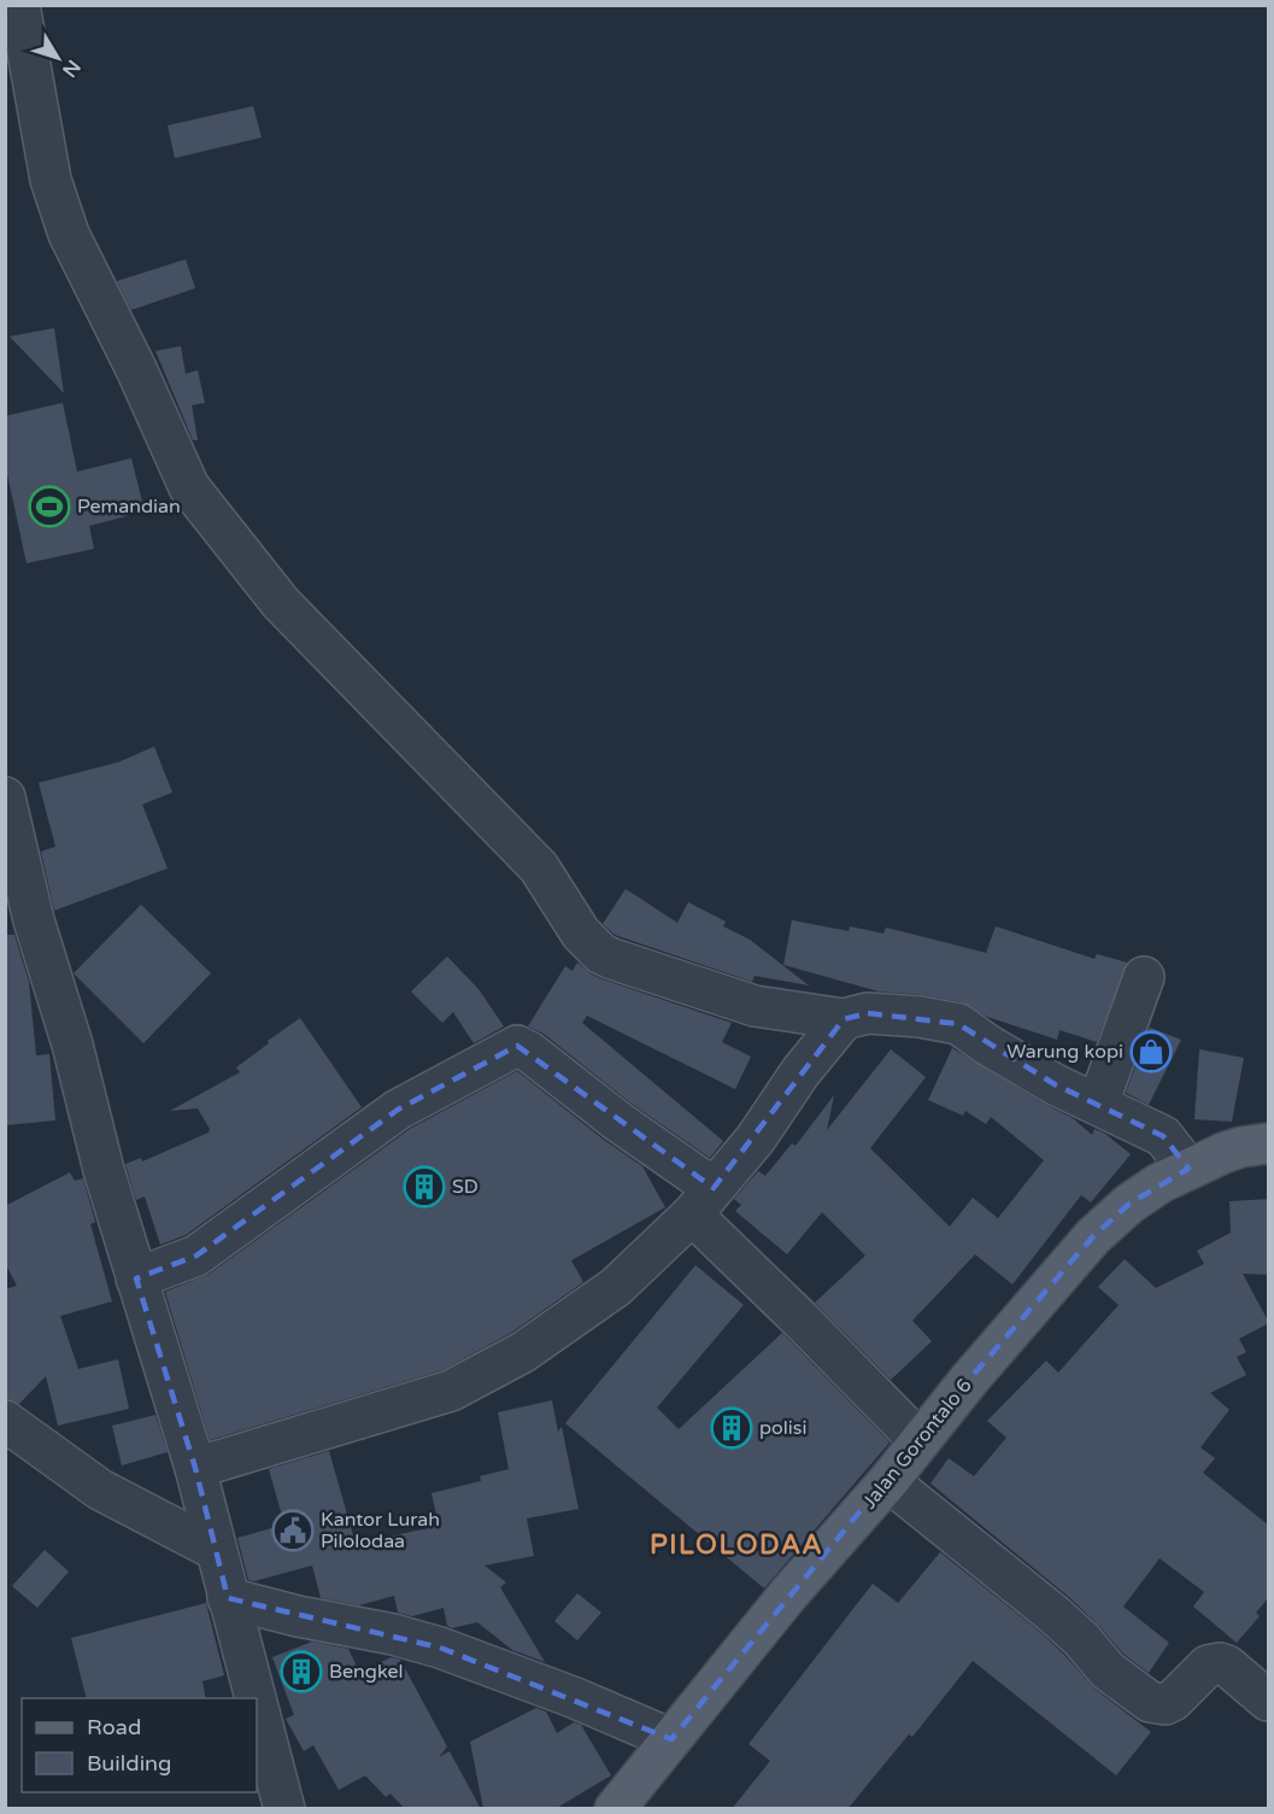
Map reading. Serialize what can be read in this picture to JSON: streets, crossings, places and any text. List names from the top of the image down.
{
  "streets": {
    "main road": ["Jalan Gorontalo 6"]
  },
  "districts": ["PILOLODAA"],
  "places": {
    "sports": ["Pemandian"],
    "shop": ["Warung kopi"],
    "building": ["SD", "polisi", "Bengkel"],
    "public building": ["Kantor Lurah Pilolodaa"]
  },
  "legend": ["Road", "Building"],
  "north": "bottom right"
}
